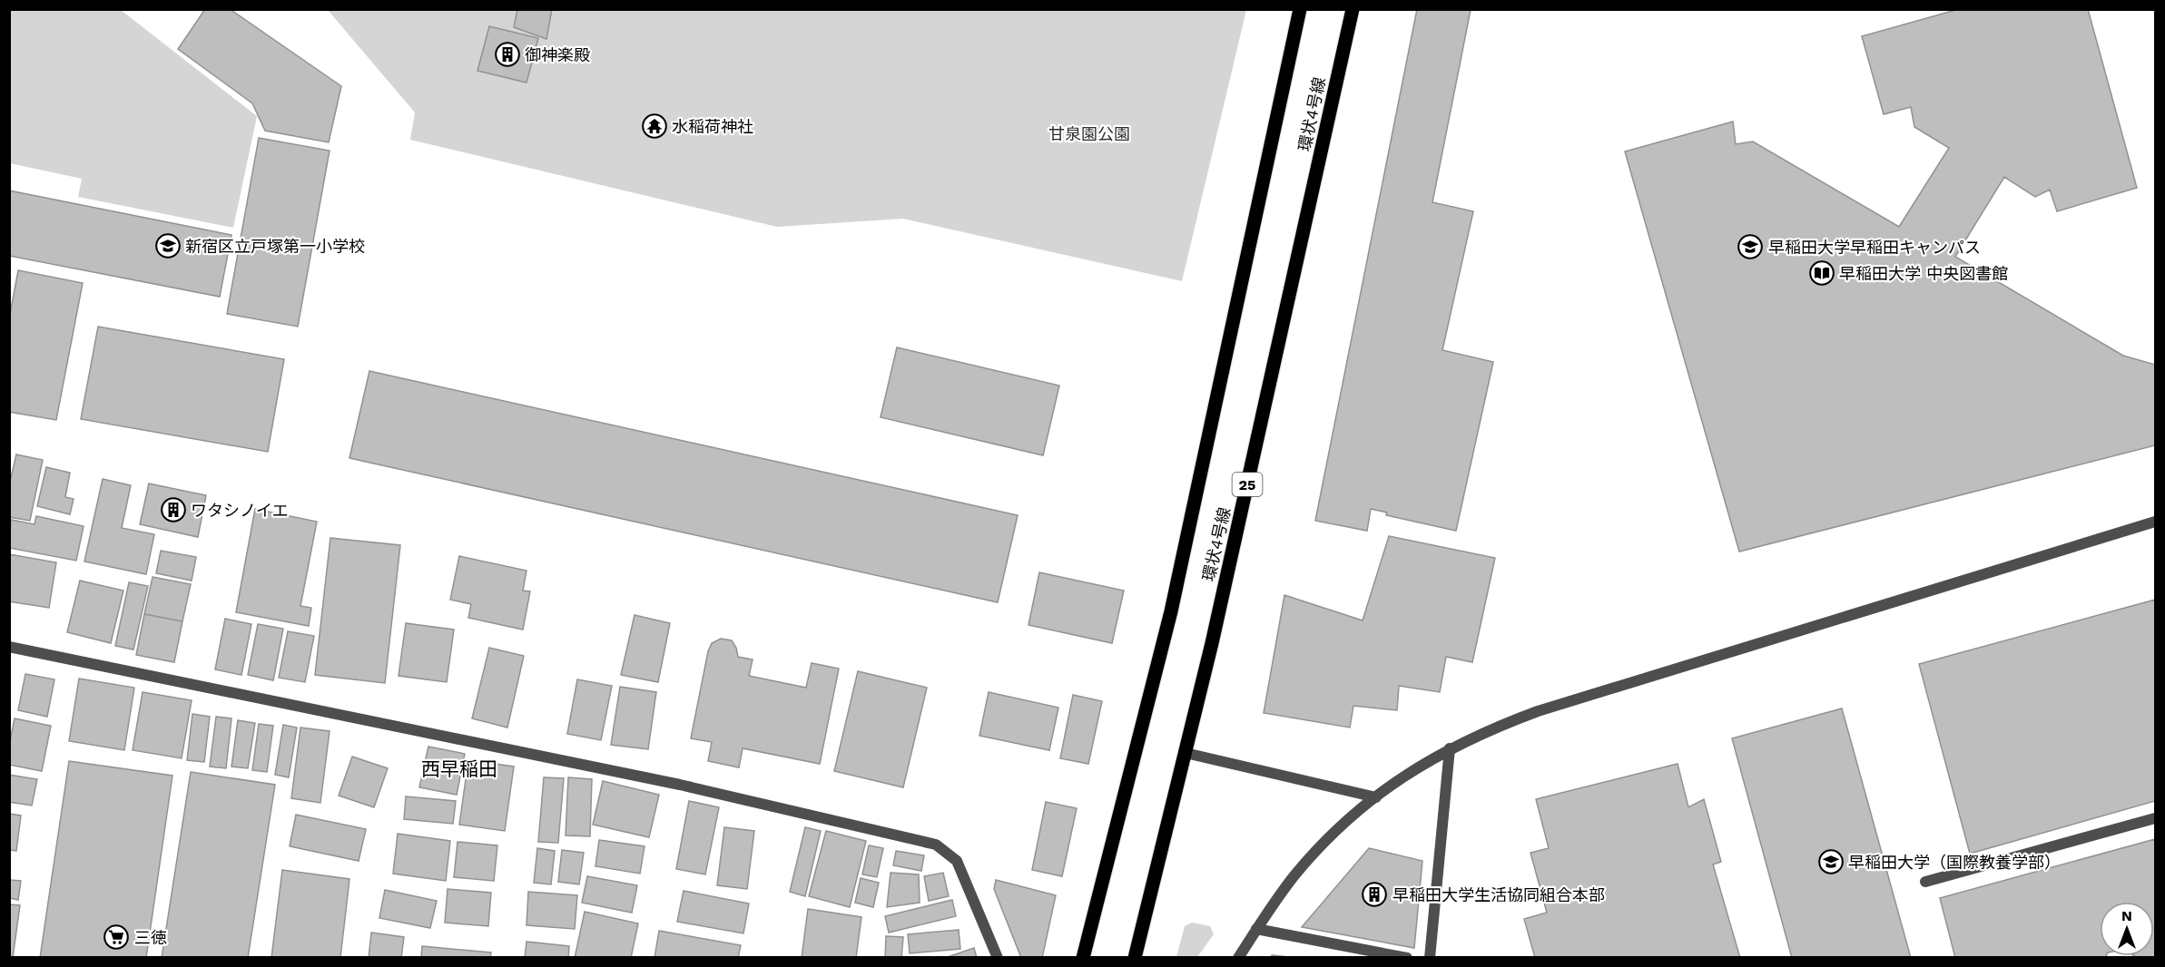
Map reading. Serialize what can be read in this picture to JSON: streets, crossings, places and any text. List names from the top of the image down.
{
  "streets": {
    "main road": ["環状4号線", "25"]
  },
  "districts": ["西早稲田"],
  "parks": ["甘泉園公園"],
  "places": {
    "building": ["御神楽殿", "ワタシノイエ", "早稲田大学生活協同組合本部"],
    "temple": ["水稲荷神社"],
    "school or university": ["新宿区立戸塚第一小学校", "早稲田大学早稲田キャンパス", "早稲田大学（国際教養学部）"],
    "library": ["早稲田大学 中央図書館"],
    "supermarket": ["三徳"]
  },
  "north": "top"
}
